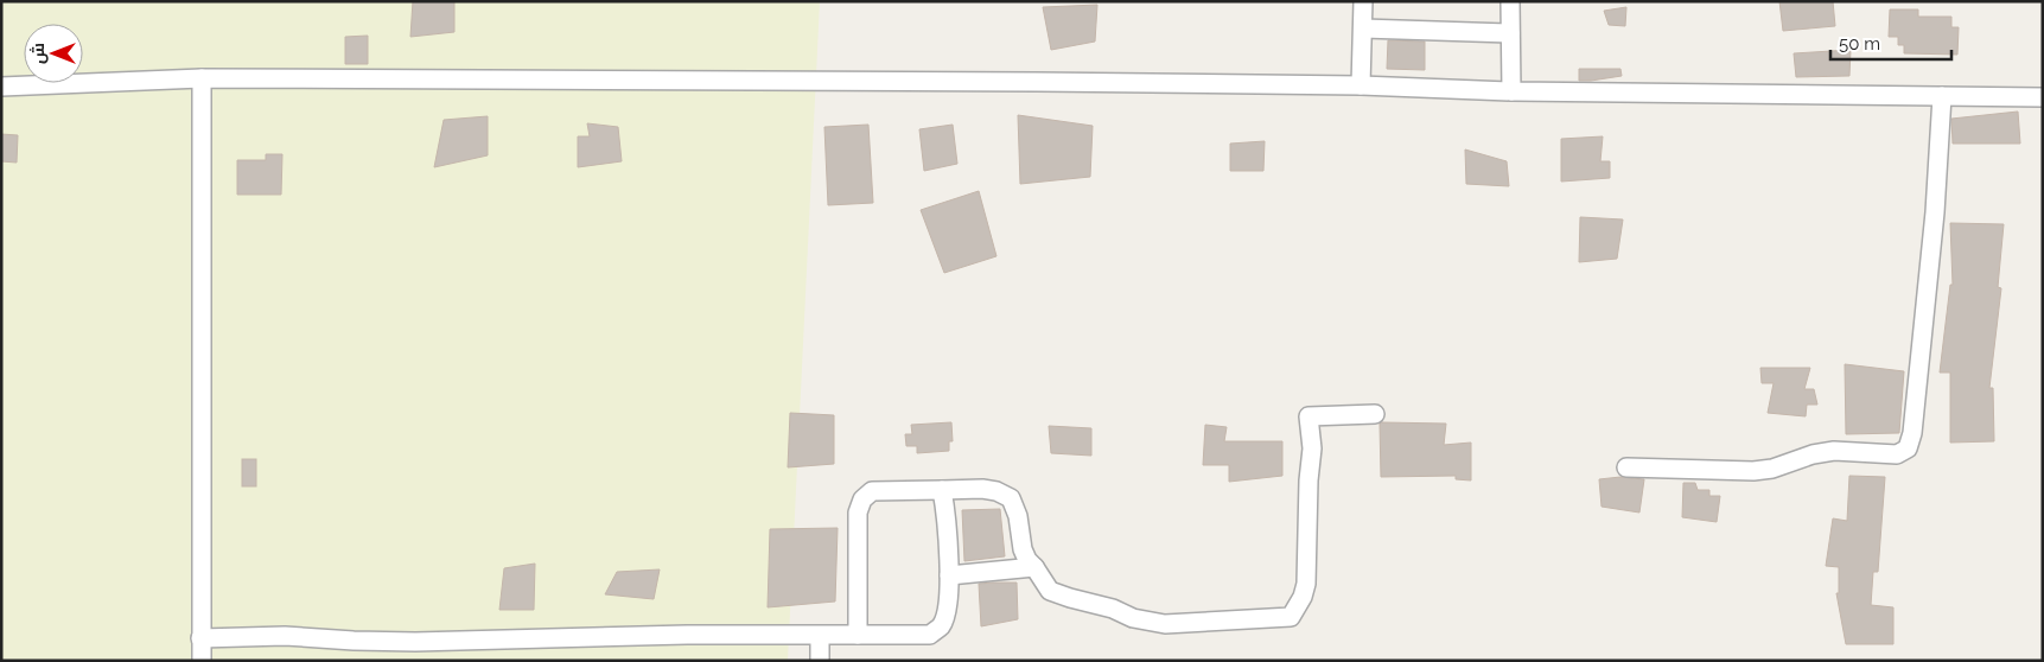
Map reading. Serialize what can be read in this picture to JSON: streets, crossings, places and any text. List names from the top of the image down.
{
  "scale_bar": "50 m",
  "north": "left"
}
